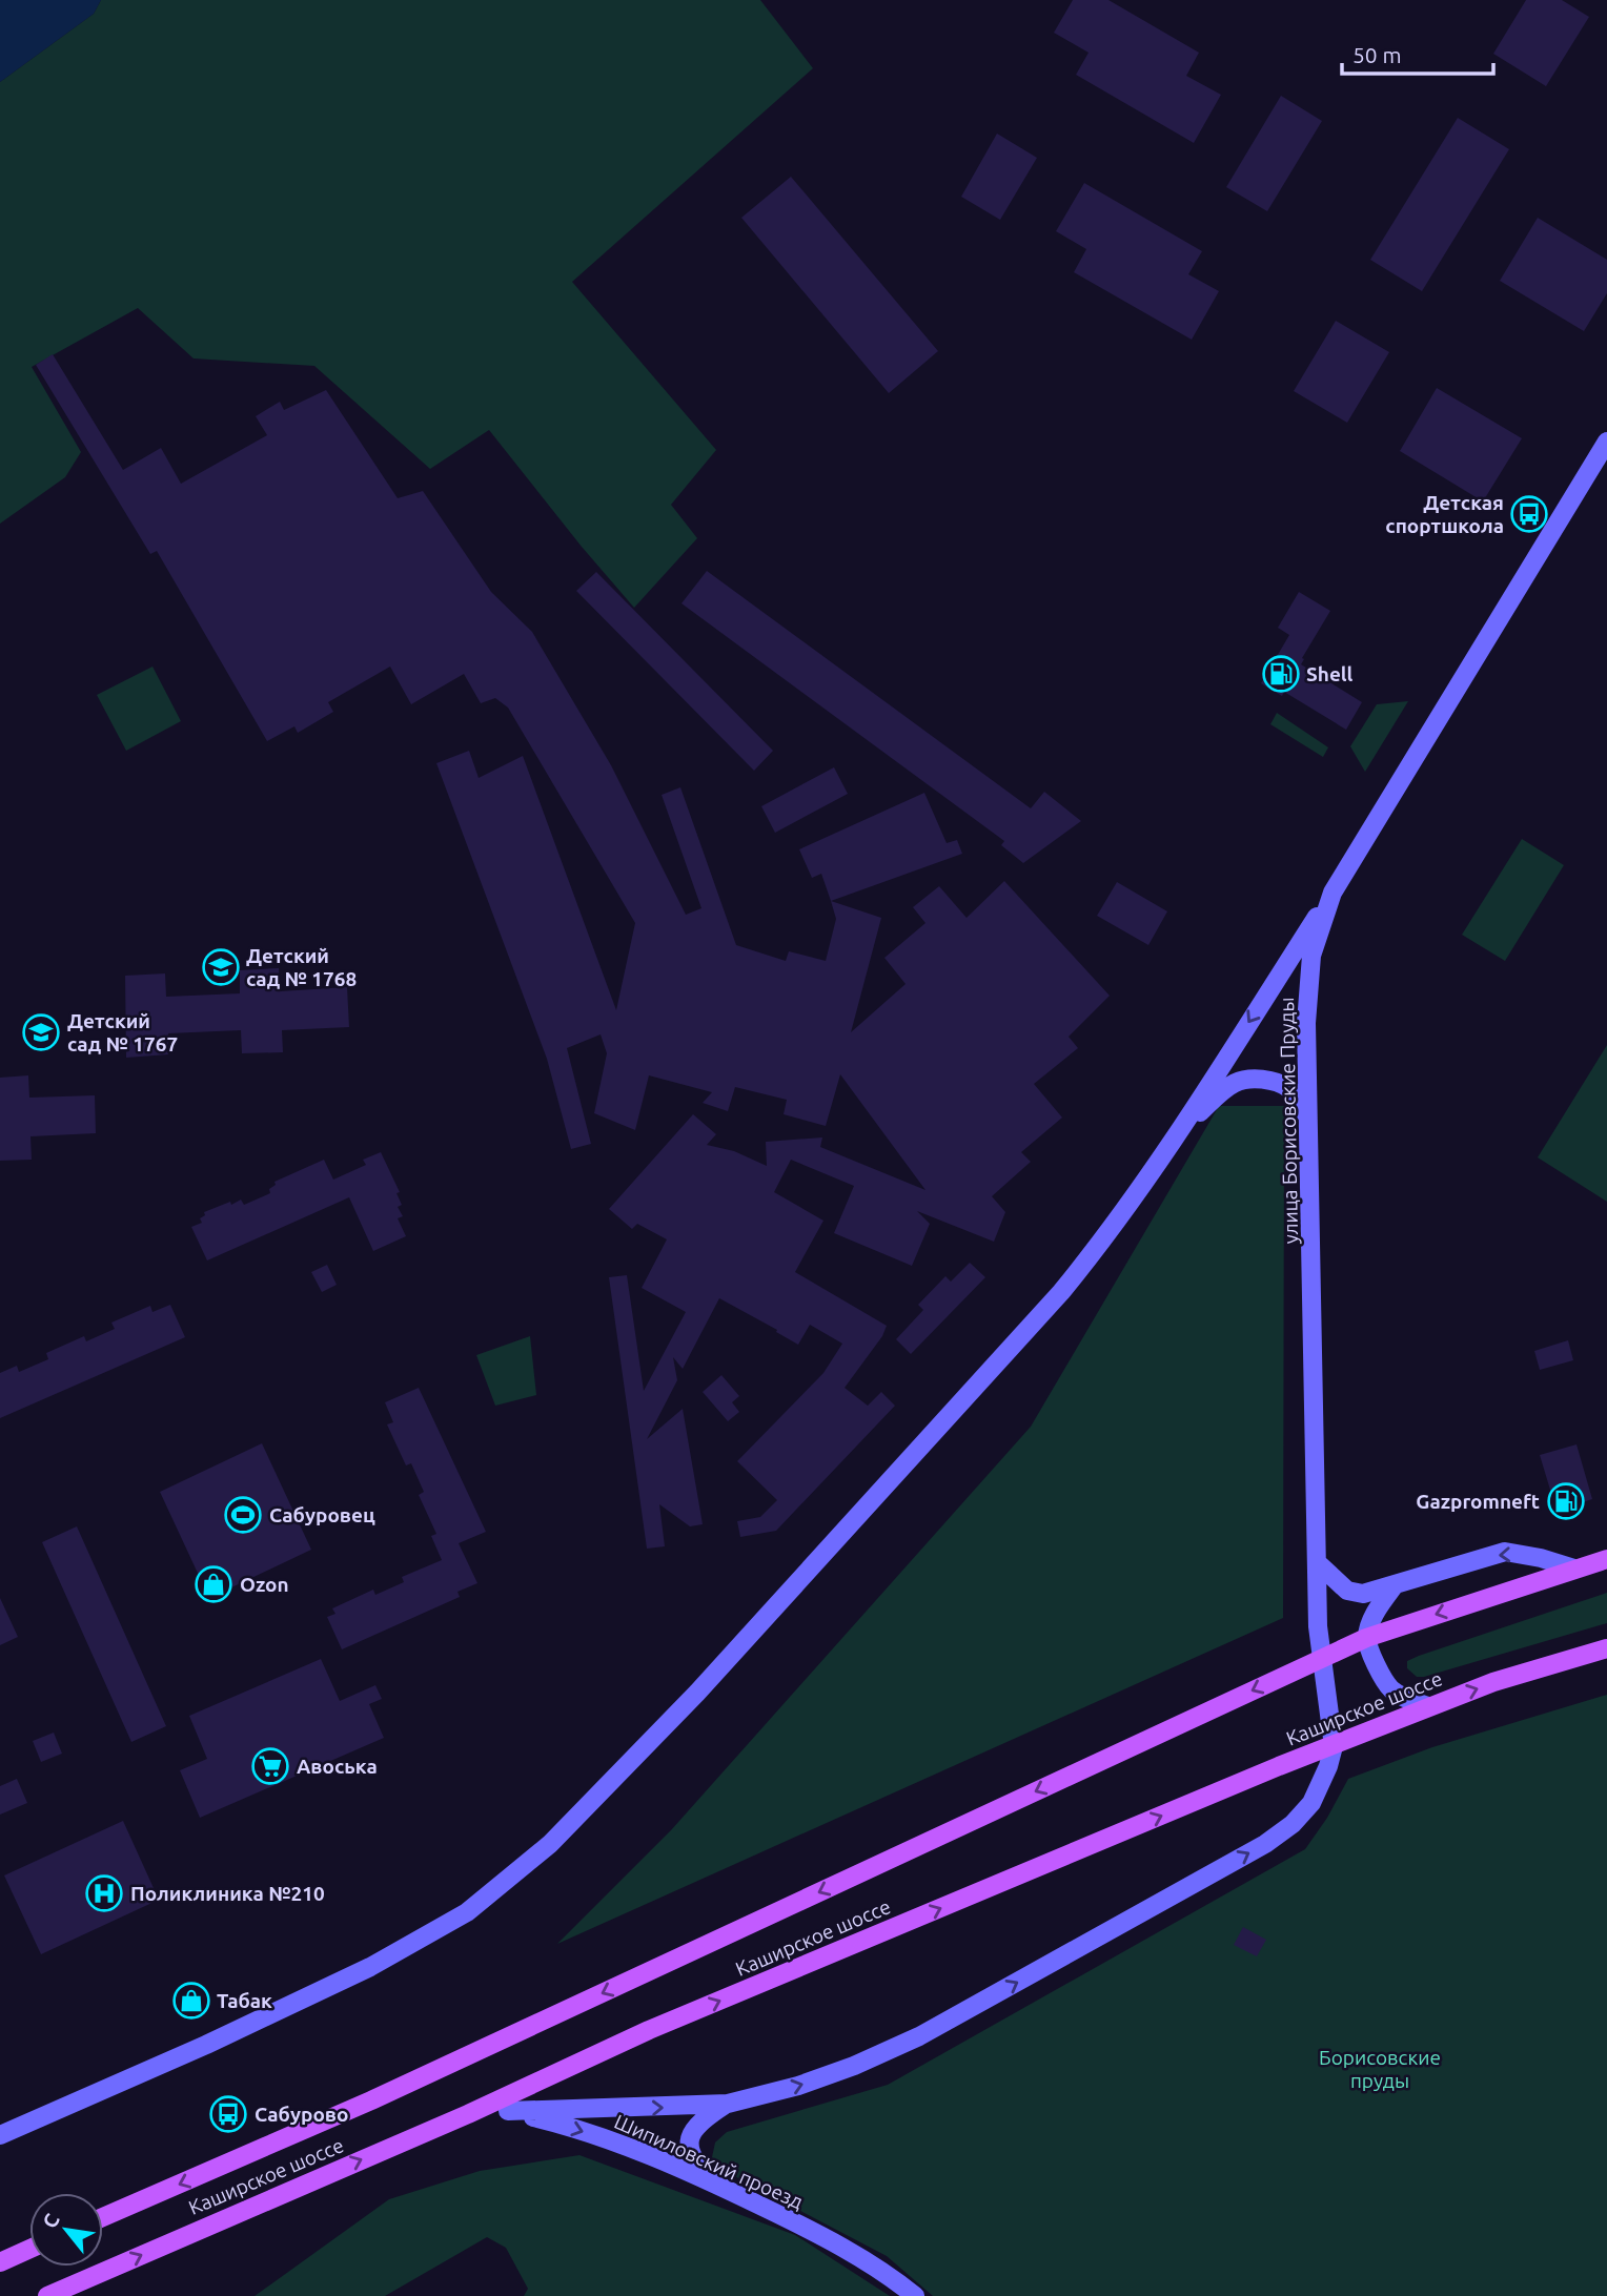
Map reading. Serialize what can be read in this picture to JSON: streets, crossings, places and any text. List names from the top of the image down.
{
  "streets": {
    "main road": ["улица Борисовские Пруды", "Каширское шоссе", "Шипиловский проезд"]
  },
  "crossings": [
    ["улица Борисовские Пруды", "Каширское шоссе"],
    ["Каширское шоссе", "Шипиловский проезд"]
  ],
  "parks": ["Борисовские пруды"],
  "places": {
    "bus stop": ["Детская спортшкола", "Сабурово"],
    "fuel station": ["Shell", "Gazpromneft"],
    "school or university": ["Детский сад № 1768", "Детский сад № 1767"],
    "sports": ["Сабуровец"],
    "shop": ["Ozon", "Табак"],
    "supermarket": ["Авоська"],
    "hospital": ["Поликлиника №210"]
  },
  "scale_bar": "50 m",
  "north": "top left"
}
